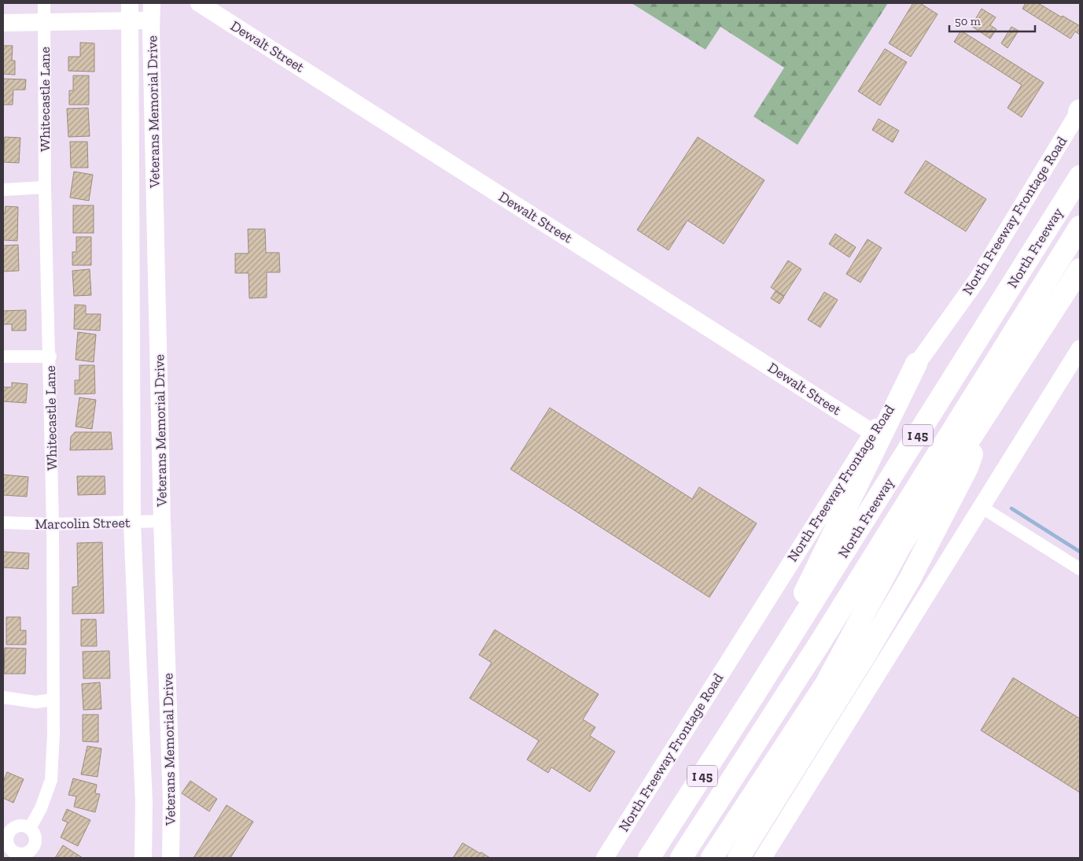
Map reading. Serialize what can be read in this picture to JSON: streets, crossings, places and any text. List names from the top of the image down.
{
  "streets": {
    "highway": ["North Freeway", "I 45"],
    "main road": ["Dewalt Street", "Veterans Memorial Drive", "North Freeway Frontage Road"],
    "street": ["Whitecastle Lane", "Marcolin Street"]
  },
  "crossings": [
    ["Dewalt Street", "North Freeway Frontage Road"],
    ["Whitecastle Lane", "Marcolin Street"],
    ["Veterans Memorial Drive", "Marcolin Street"]
  ],
  "scale_bar": "50 m"
}
